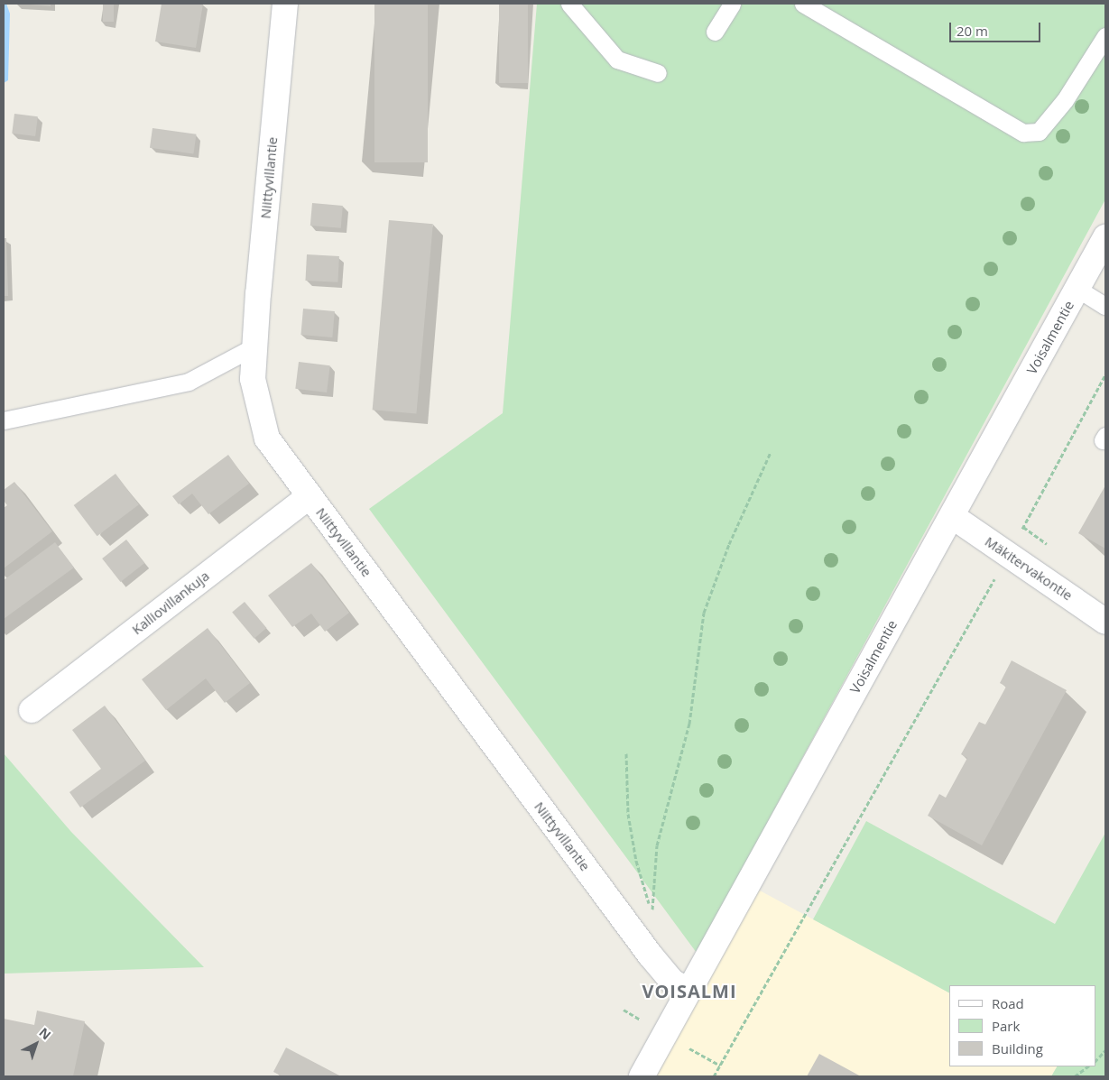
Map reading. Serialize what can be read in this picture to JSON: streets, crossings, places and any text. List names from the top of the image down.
{
  "streets": {
    "street": [
      "Niittyvillantie",
      "Voisalmentie",
      "Mäkitervakontie",
      "Kalliovillankuja"
    ]
  },
  "crossings": [
    ["Niittyvillantie", "Voisalmentie"],
    ["Niittyvillantie", "Kalliovillankuja"],
    ["Voisalmentie", "Mäkitervakontie"]
  ],
  "districts": ["VOISALMI"],
  "legend": ["Road", "Park", "Building"],
  "scale_bar": "20 m",
  "north": "top right"
}
